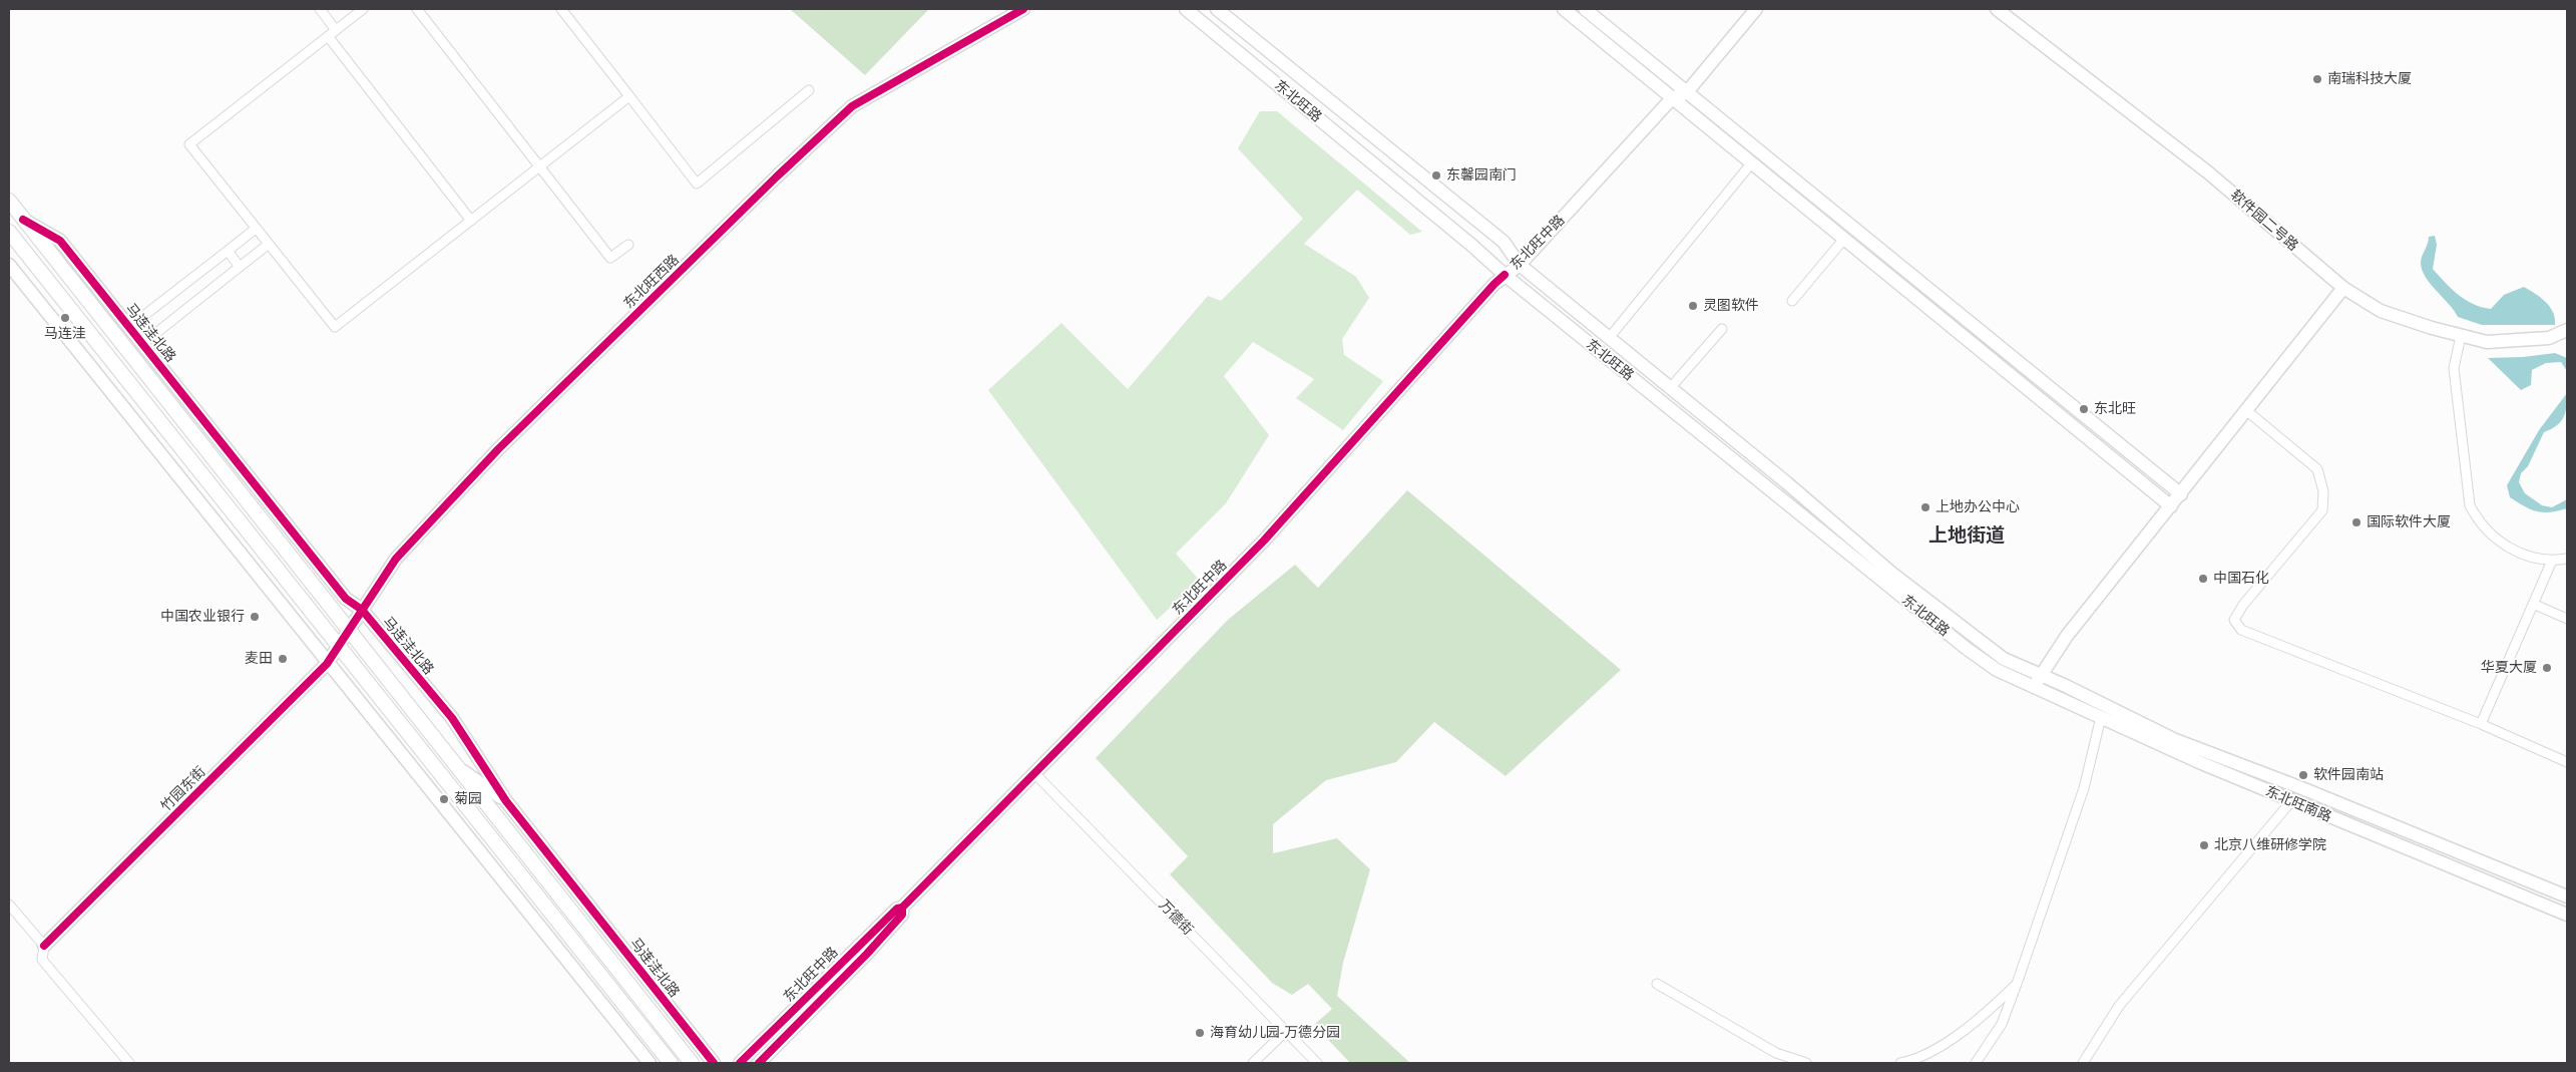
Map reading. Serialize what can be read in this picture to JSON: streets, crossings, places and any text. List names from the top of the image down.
{
  "streets": {
    "main road": ["马连洼北路"],
    "street": [
      "东北旺路",
      "软件园二号路",
      "东北旺中路",
      "东北旺西路",
      "竹园东街",
      "东北旺南路",
      "万德街"
    ]
  },
  "crossings": [
    ["东北旺路", "东北旺中路"],
    ["东北旺路", "东北旺南路"],
    ["东北旺中路", "万德街"],
    ["东北旺西路", "马连洼北路"],
    ["东北旺西路", "竹园东街"]
  ],
  "districts": ["上地街道"],
  "places": [
    "南瑞科技大厦",
    "东馨园南门",
    "灵图软件",
    "马连洼",
    "东北旺",
    "上地办公中心",
    "国际软件大厦",
    "中国石化",
    "中国农业银行",
    "麦田",
    "华夏大厦",
    "软件园南站",
    "菊园",
    "北京八维研修学院",
    "海育幼儿园-万德分园"
  ]
}
